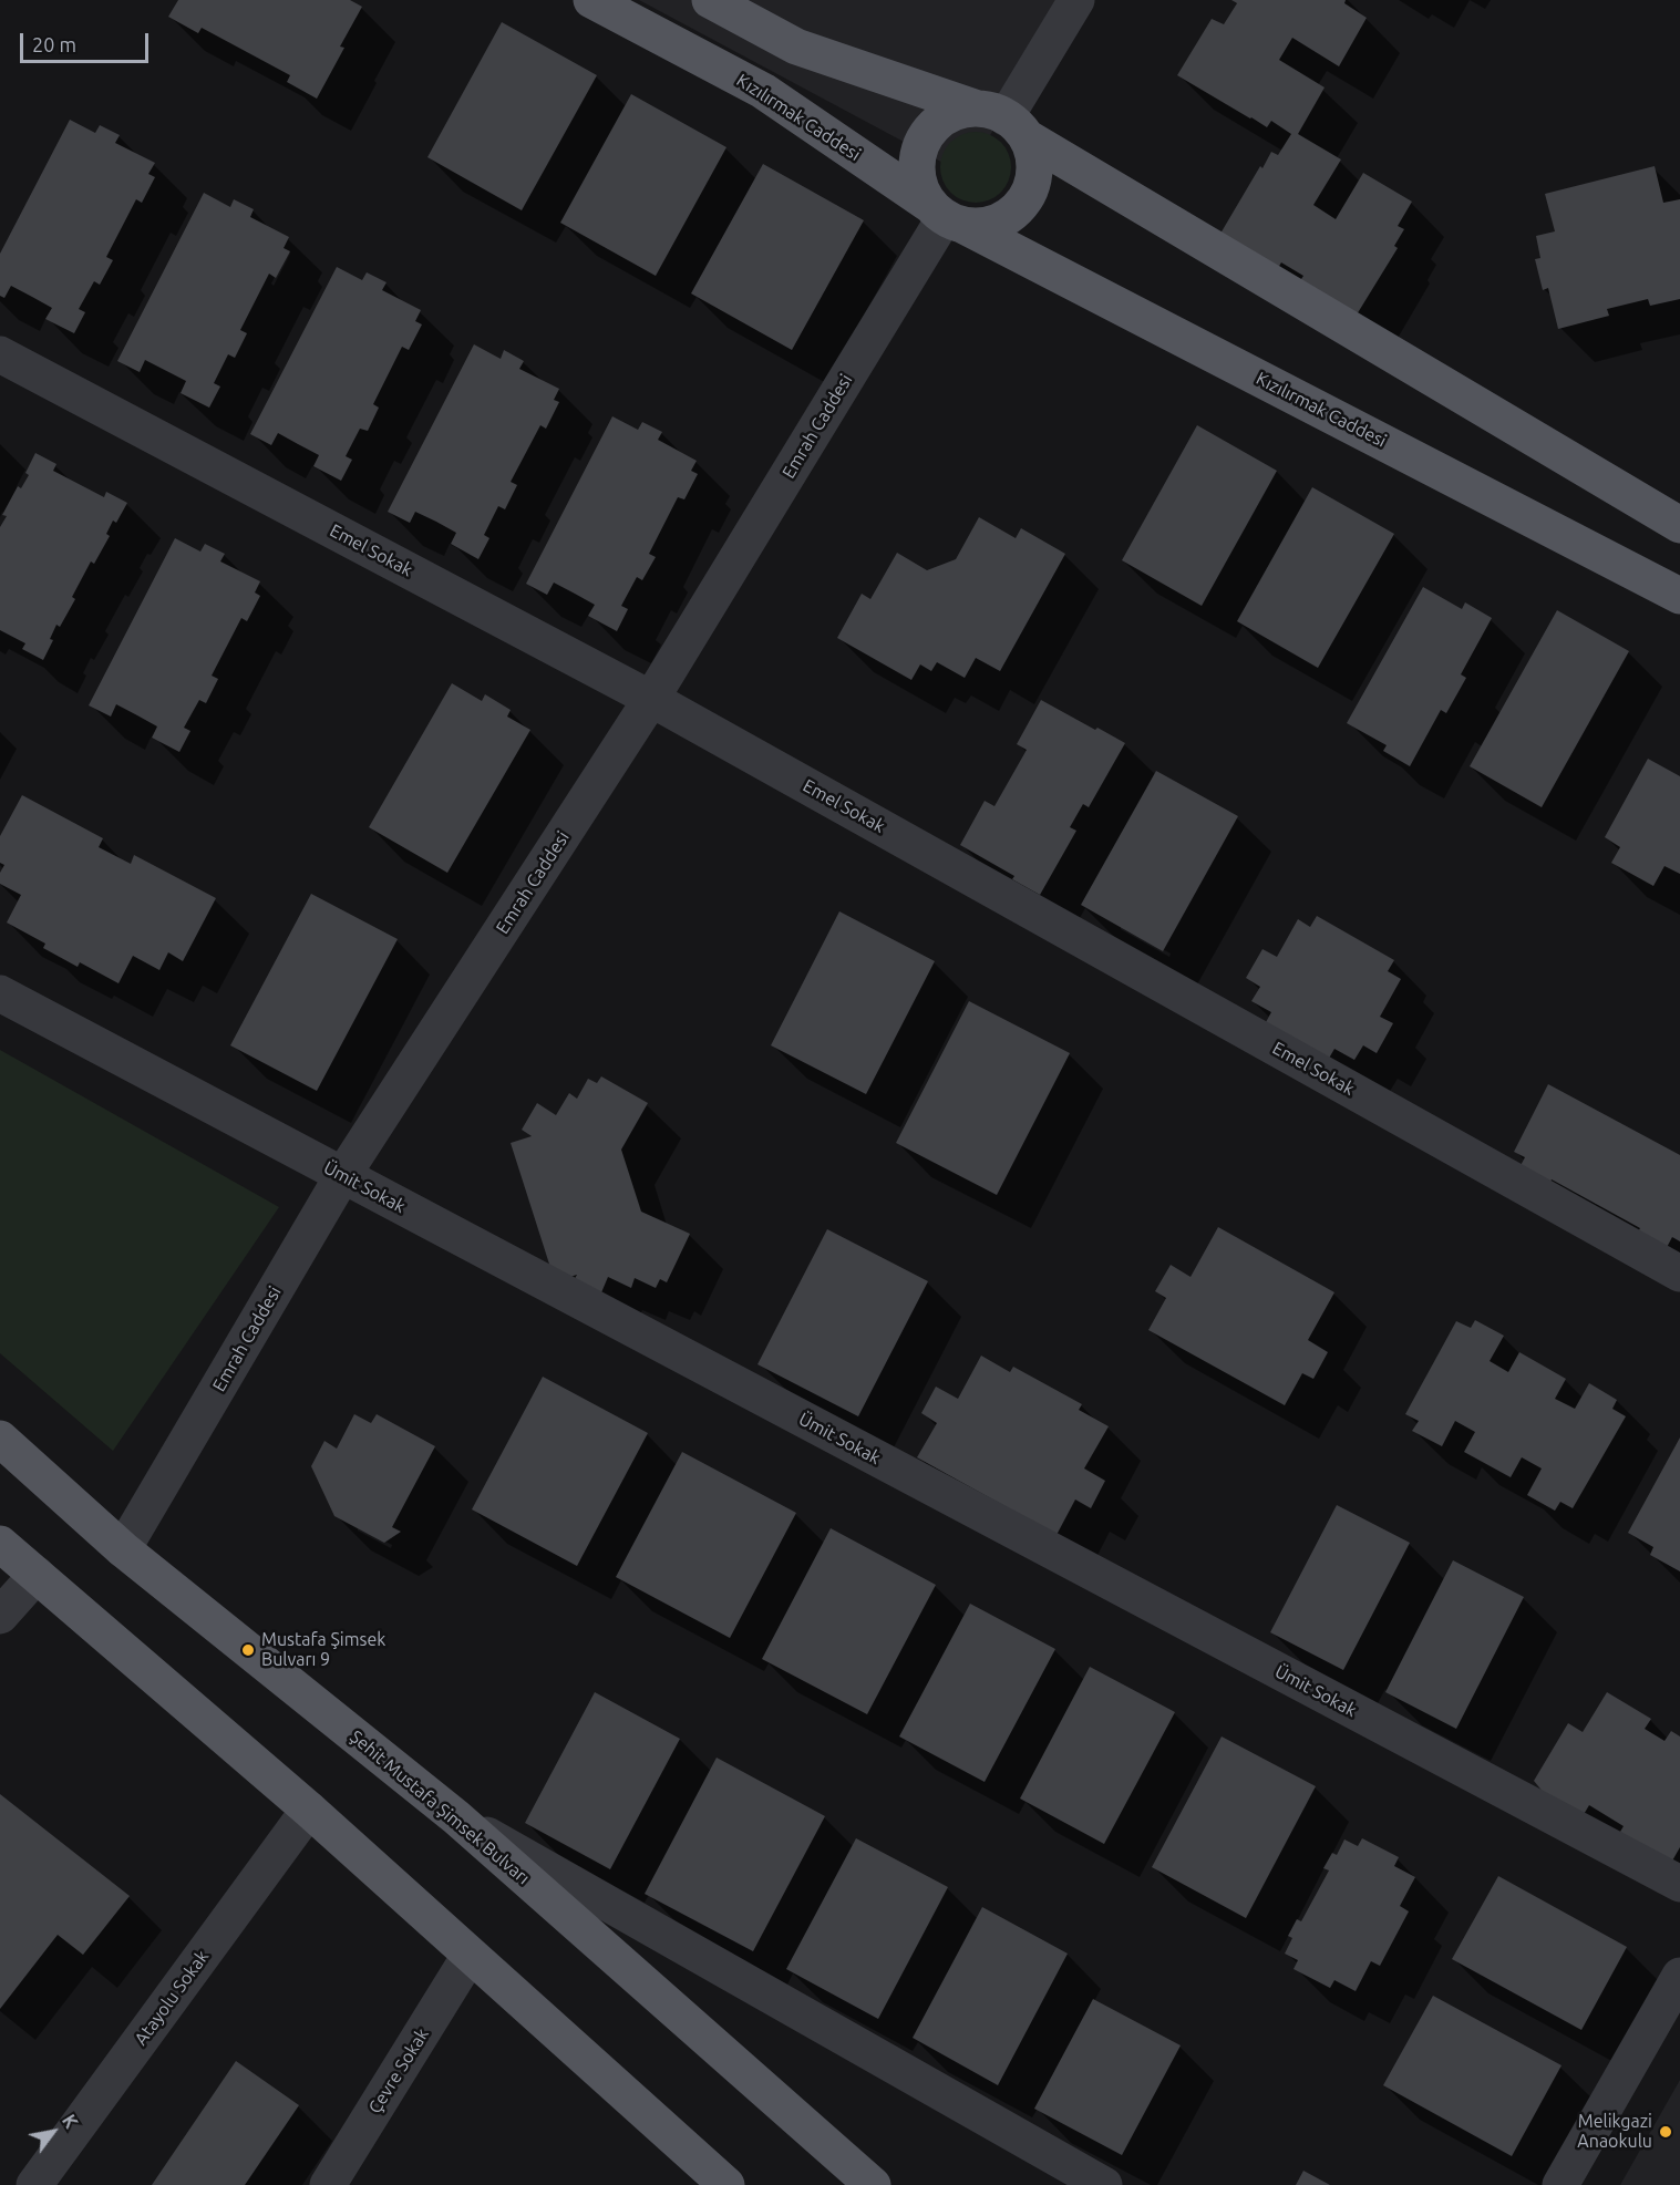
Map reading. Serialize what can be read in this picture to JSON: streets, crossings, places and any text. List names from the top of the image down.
{
  "streets": {
    "main road": ["Kızılırmak Caddesi", "Şehit Mustafa Şimsek Bulvarı"],
    "street": [
      "Emrah Caddesi",
      "Emel Sokak",
      "Ümit Sokak",
      "Atayolu Sokak",
      "Çevre Sokak"
    ]
  },
  "crossings": [
    ["Kızılırmak Caddesi", "Emrah Caddesi"],
    ["Emrah Caddesi", "Emel Sokak"],
    ["Emrah Caddesi", "Ümit Sokak"],
    ["Emrah Caddesi", "Şehit Mustafa Şimsek Bulvarı"]
  ],
  "places": ["Mustafa Şimsek Bulvarı 9", "Melikgazi Anaokulu"],
  "scale_bar": "20 m",
  "north": "top right"
}
